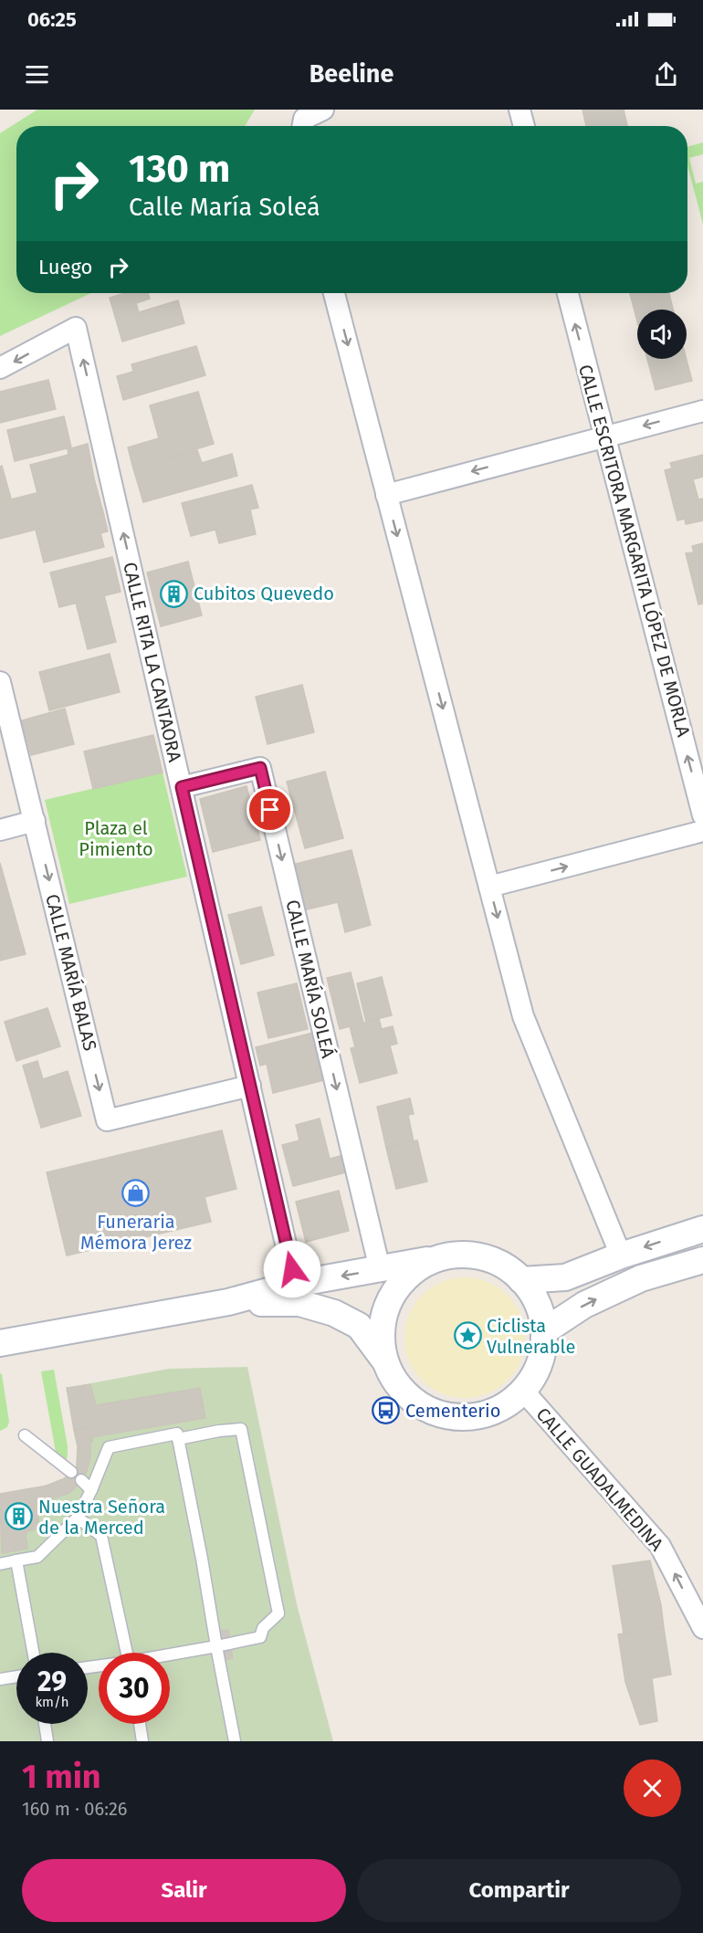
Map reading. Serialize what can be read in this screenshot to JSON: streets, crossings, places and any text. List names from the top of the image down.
{
  "streets": {
    "street": [
      "CALLE ESCRITORA MARGARITA LÓPEZ DE MORLA",
      "CALLE RITA LA CANTAORA",
      "CALLE MARÍA BALAS",
      "CALLE MARÍA SOLEÁ",
      "CALLE GUADALMEDINA"
    ]
  },
  "crossings": [
    ["CALLE RITA LA CANTAORA", "CALLE MARÍA BALAS"],
    ["CALLE RITA LA CANTAORA", "CALLE MARÍA SOLEÁ"]
  ],
  "one_way": [
    "CALLE ESCRITORA MARGARITA LÓPEZ DE MORLA",
    "CALLE RITA LA CANTAORA",
    "CALLE MARÍA SOLEÁ",
    "CALLE GUADALMEDINA"
  ],
  "parks": ["Plaza el Pimiento"],
  "places": {
    "building": ["Cubitos Quevedo", "Nuestra Señora de la Merced"],
    "shop": ["Funeraria Mémora Jerez"],
    "place": ["Ciclista Vulnerable"],
    "bus stop": ["Cementerio"]
  },
  "page": {
    "status": "06:25",
    "header": "Beeline",
    "turn": ["130 m", "Calle María Soleá"],
    "then": "Luego",
    "speed": "29 km/h",
    "limit": "30",
    "heading": ["1 min", "160 m · 06:26"],
    "buttons": ["Salir", "Compartir"]
  }
}
